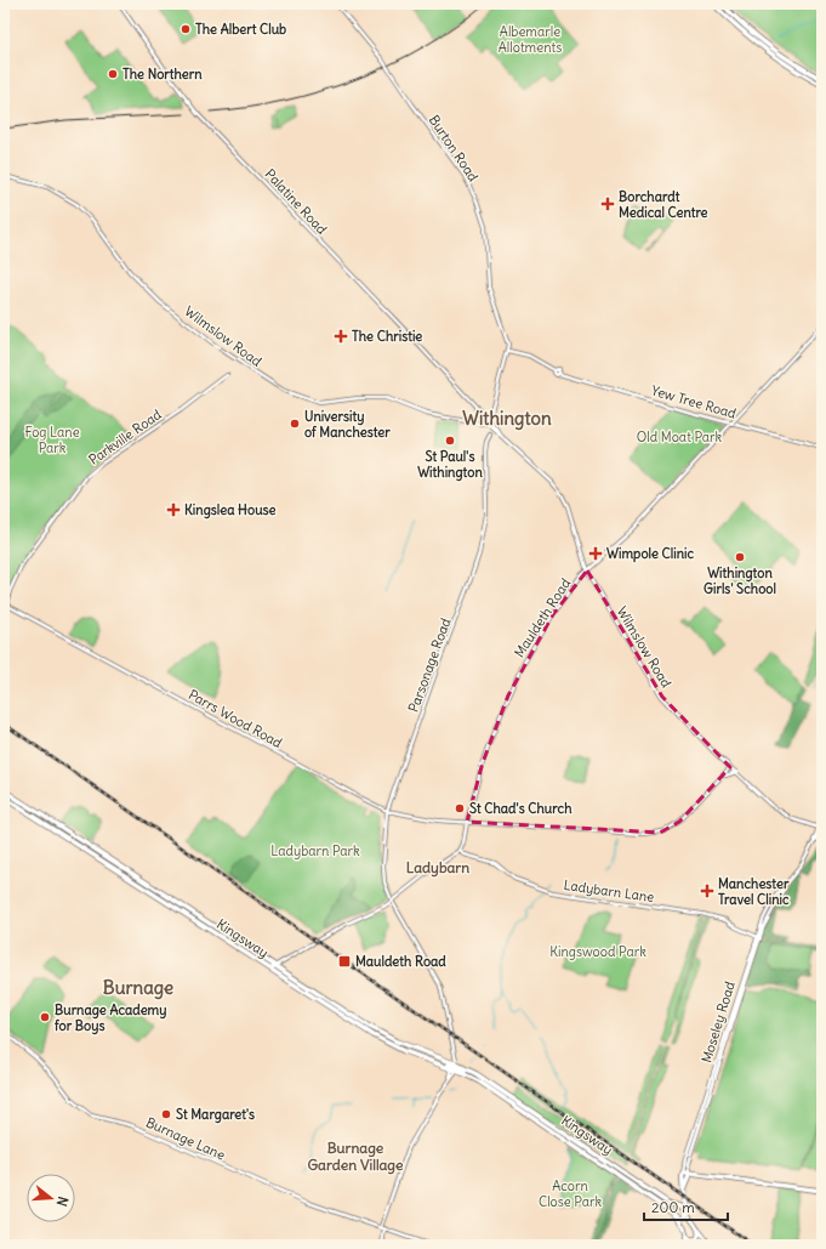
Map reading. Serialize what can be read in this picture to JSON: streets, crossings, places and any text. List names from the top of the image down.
{
  "streets": {
    "highway": ["Kingsway", "Moseley Road"],
    "street": [
      "Burton Road",
      "Palatine Road",
      "Wilmslow Road",
      "Yew Tree Road",
      "Parkville Road",
      "Mauldeth Road",
      "Parsonage Road",
      "Parrs Wood Road",
      "Ladybarn Lane",
      "Burnage Lane"
    ]
  },
  "crossings": [
    ["Burton Road", "Palatine Road"],
    ["Burton Road", "Wilmslow Road"],
    ["Burton Road", "Yew Tree Road"],
    ["Palatine Road", "Wilmslow Road"],
    ["Wilmslow Road", "Mauldeth Road"],
    ["Wilmslow Road", "Parrs Wood Road"],
    ["Wilmslow Road", "Moseley Road"],
    ["Yew Tree Road", "Mauldeth Road"],
    ["Parkville Road", "Parrs Wood Road"],
    ["Mauldeth Road", "Parrs Wood Road"],
    ["Mauldeth Road", "Ladybarn Lane"],
    ["Parsonage Road", "Parrs Wood Road"],
    ["Parsonage Road", "Kingsway"],
    ["Ladybarn Lane", "Moseley Road"],
    ["Kingsway", "Moseley Road"]
  ],
  "districts": [
    "Withington",
    "Ladybarn",
    "Burnage",
    "Burnage Garden Village"
  ],
  "parks": [
    "Albemarle Allotments",
    "Fog Lane Park",
    "Old Moat Park",
    "Ladybarn Park",
    "Kingswood Park",
    "Acorn Close Park"
  ],
  "places": {
    "other": [
      "The Albert Club",
      "The Northern",
      "University of Manchester",
      "St Paul's Withington",
      "Withington Girls' School",
      "St Chad's Church",
      "Burnage Academy for Boys",
      "St Margaret's"
    ],
    "health": [
      "Borchardt Medical Centre",
      "The Christie",
      "Kingslea House",
      "Wimpole Clinic",
      "Manchester Travel Clinic"
    ],
    "transit": ["Mauldeth Road"]
  },
  "scale_bar": "200 m",
  "north": "right"
}
